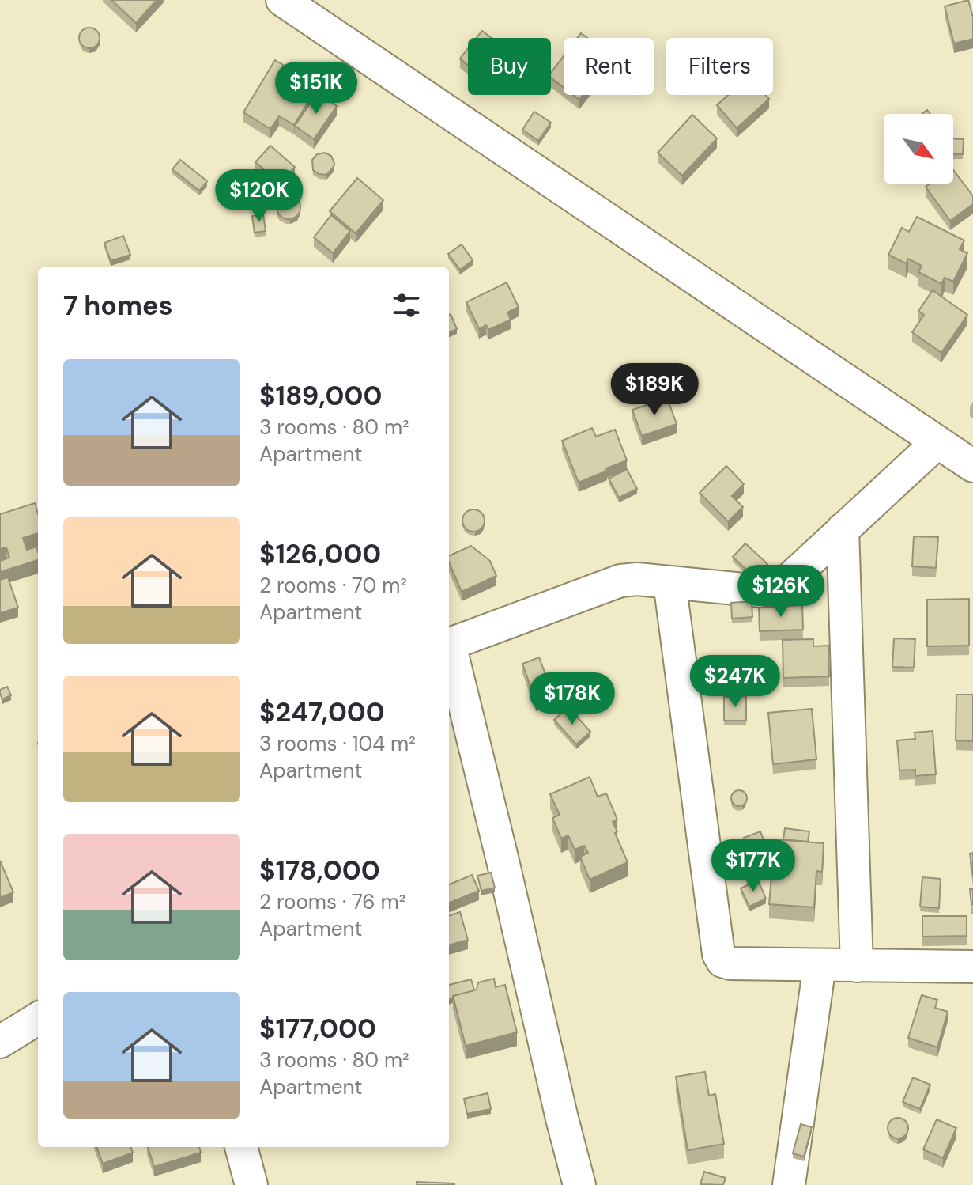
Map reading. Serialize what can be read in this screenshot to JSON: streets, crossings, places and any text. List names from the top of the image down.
{
  "north": "bottom right",
  "page": {
    "chip": ["Buy", "Rent", "Filters"],
    "price": [
      "$151K",
      "$120K",
      "$189K",
      "$126K",
      "$247K",
      "$178K",
      "$177K"
    ],
    "heading": "7 homes",
    "list": [
      {
        "name": "$189,000",
        "note": "3 rooms · 80 m² · Apartment"
      },
      {
        "name": "$126,000",
        "note": "2 rooms · 70 m² · Apartment"
      },
      {
        "name": "$247,000",
        "note": "3 rooms · 104 m² · Apartment"
      },
      {
        "name": "$178,000",
        "note": "2 rooms · 76 m² · Apartment"
      },
      {
        "name": "$177,000",
        "note": "3 rooms · 80 m² · Apartment"
      }
    ]
  }
}
